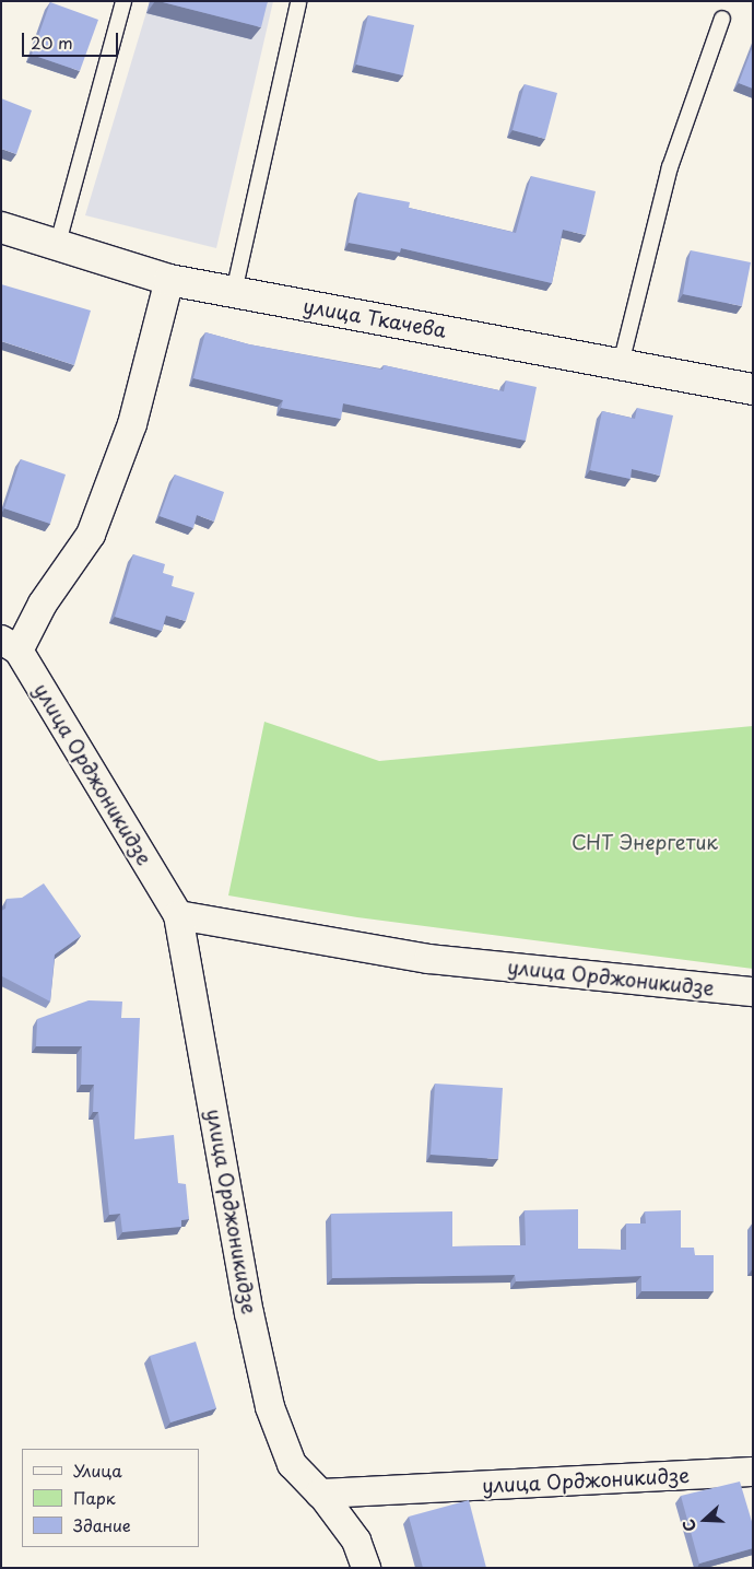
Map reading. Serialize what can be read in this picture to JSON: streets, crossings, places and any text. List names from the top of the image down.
{
  "streets": {
    "street": ["улица Ткачева", "улица Орджоникидзе"]
  },
  "parks": ["СНТ Энергетик"],
  "legend": ["Улица", "Парк", "Здание"],
  "scale_bar": "20 m",
  "north": "left"
}
